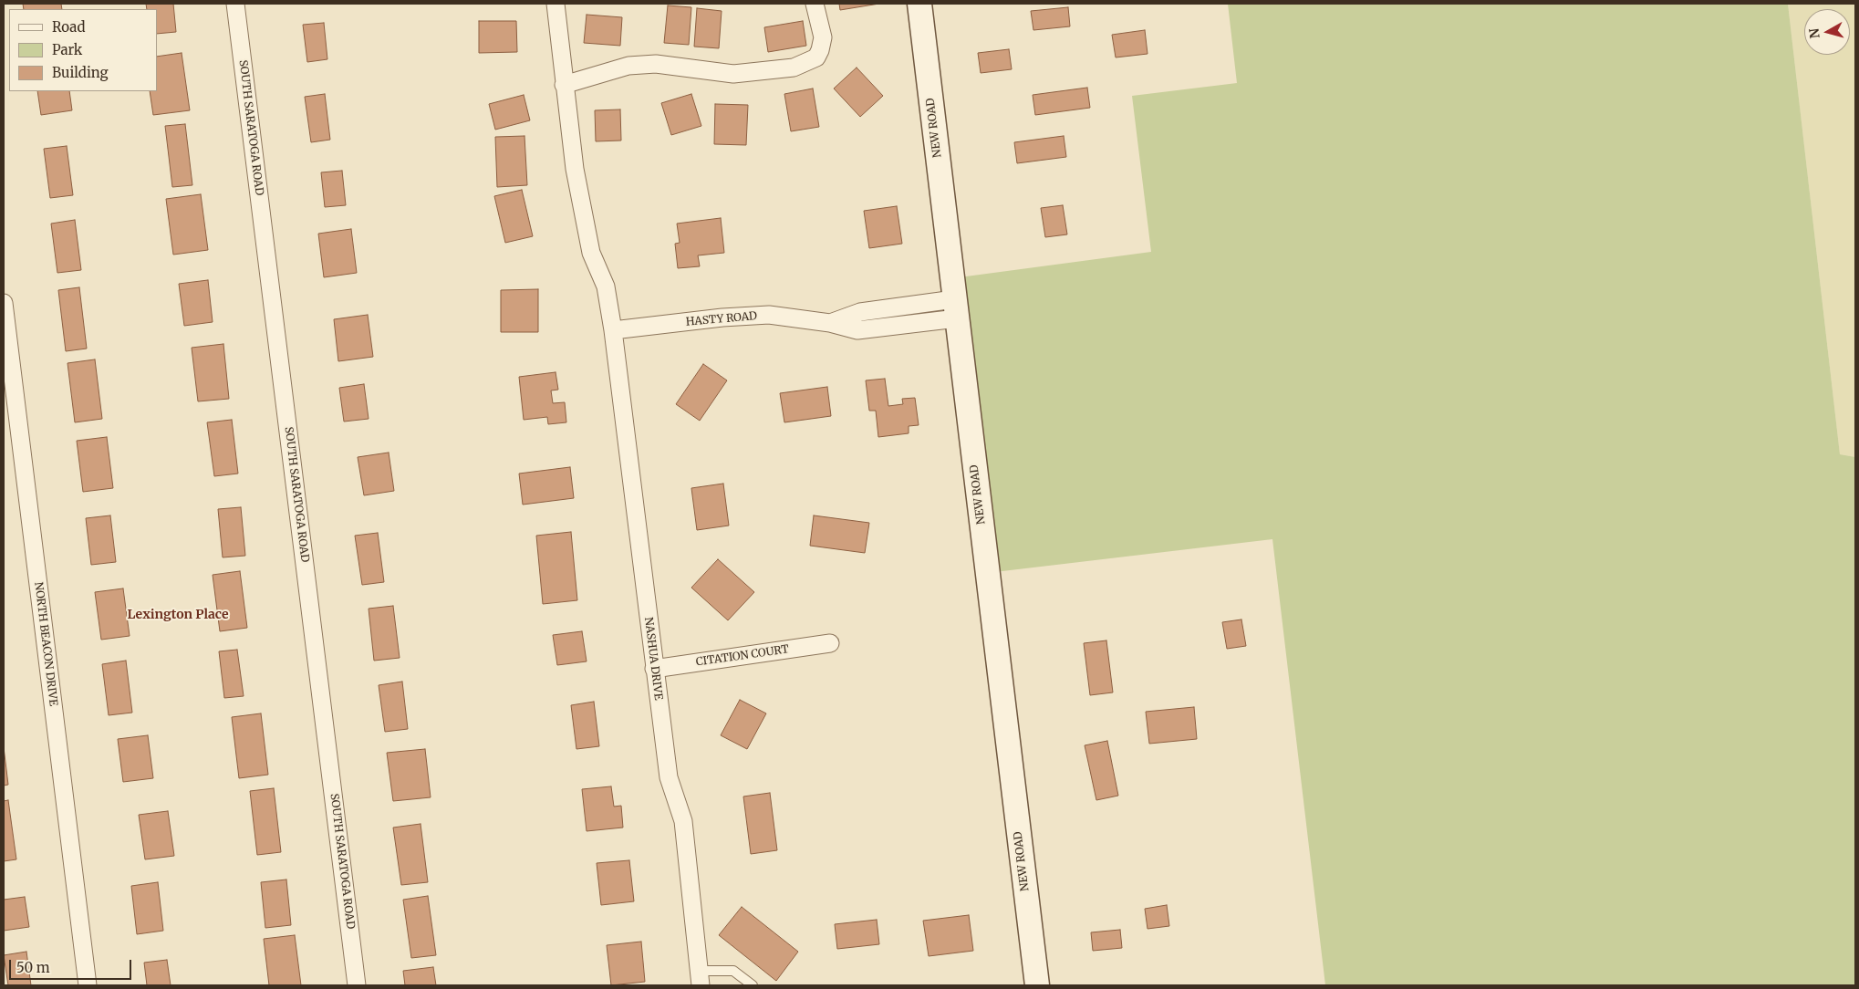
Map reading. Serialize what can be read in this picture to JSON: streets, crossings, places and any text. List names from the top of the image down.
{
  "streets": {
    "street": [
      "SOUTH SARATOGA ROAD",
      "NEW ROAD",
      "HASTY ROAD",
      "NORTH BEACON DRIVE",
      "CITATION COURT",
      "NASHUA DRIVE"
    ]
  },
  "crossings": [
    ["NEW ROAD", "HASTY ROAD"],
    ["HASTY ROAD", "NASHUA DRIVE"],
    ["CITATION COURT", "NASHUA DRIVE"]
  ],
  "districts": ["Lexington Place"],
  "legend": ["Road", "Park", "Building"],
  "scale_bar": "50 m",
  "north": "left"
}
